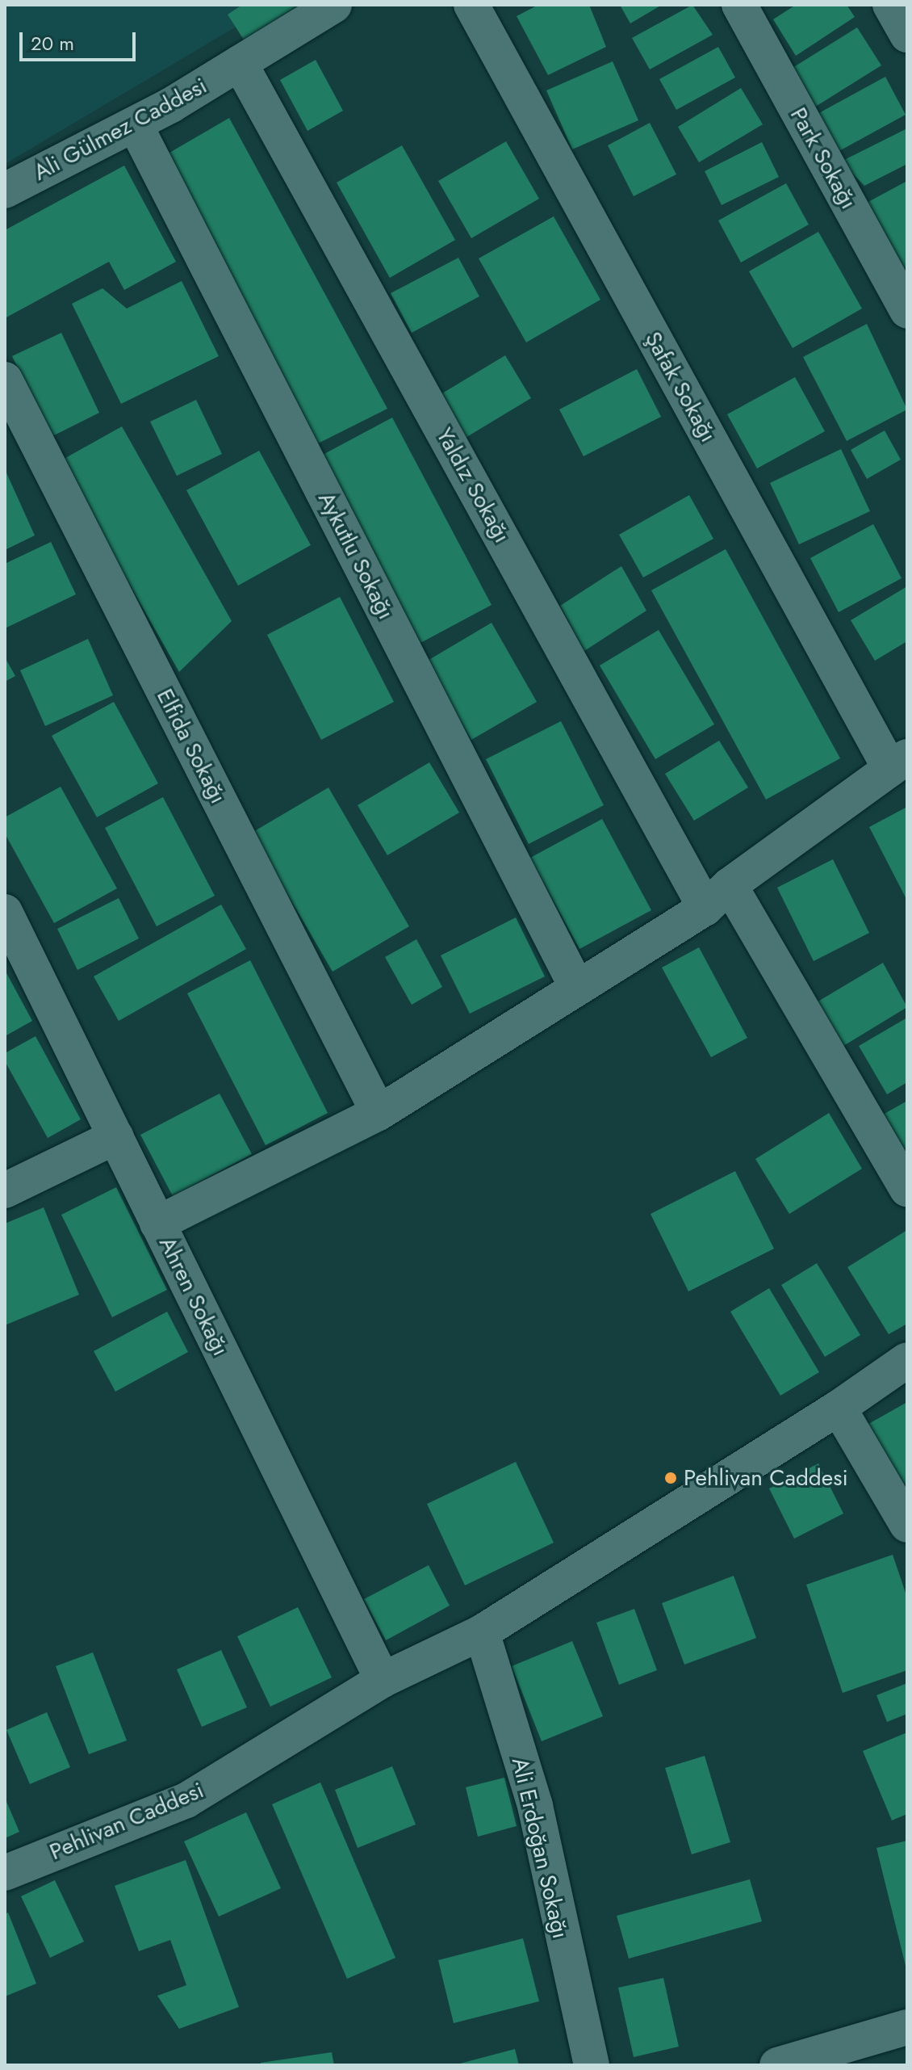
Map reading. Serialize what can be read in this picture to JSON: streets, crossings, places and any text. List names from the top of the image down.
{
  "streets": {
    "street": [
      "Ali Gülmez Caddesi",
      "Park Sokağı",
      "Şafak Sokağı",
      "Yaldız Sokağı",
      "Aykutlu Sokağı",
      "Elfida Sokağı",
      "Ahren Sokağı",
      "Pehlivan Caddesi",
      "Ali Erdoğan Sokağı"
    ]
  },
  "crossings": [
    ["Ali Gülmez Caddesi", "Yaldız Sokağı"],
    ["Ali Gülmez Caddesi", "Aykutlu Sokağı"],
    ["Ahren Sokağı", "Pehlivan Caddesi"],
    ["Pehlivan Caddesi", "Ali Erdoğan Sokağı"]
  ],
  "places": ["Pehlivan Caddesi"],
  "scale_bar": "20 m"
}
